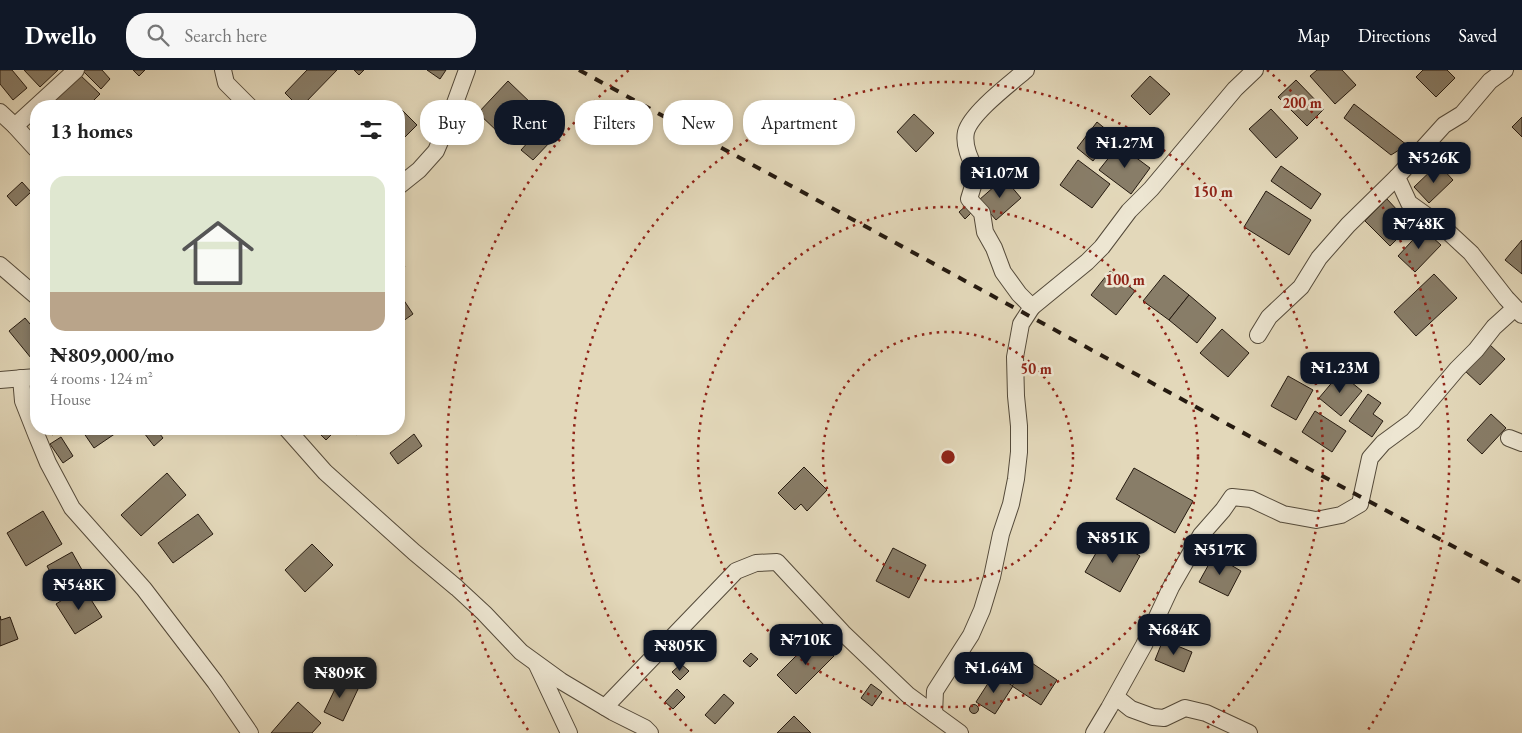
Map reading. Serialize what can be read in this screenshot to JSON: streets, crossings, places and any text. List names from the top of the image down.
{
  "page": {
    "header": "Dwello",
    "search": "Search here",
    "nav": ["Map", "Directions", "Saved"],
    "chip": [
      "Buy",
      "Rent",
      "Filters",
      "New",
      "Apartment"
    ],
    "heading": "13 homes",
    "price": [
      "₦1.27M",
      "₦526K",
      "₦1.07M",
      "₦748K",
      "₦1.23M",
      "₦851K",
      "₦517K",
      "₦548K",
      "₦684K",
      "₦710K",
      "₦805K",
      "₦1.64M",
      "₦809K"
    ],
    "list": [
      {
        "name": "₦809,000/mo",
        "note": "4 rooms · 124 m² · House"
      }
    ]
  },
  "rings": [
    "200 m",
    "150 m",
    "100 m",
    "50 m"
  ]
}
